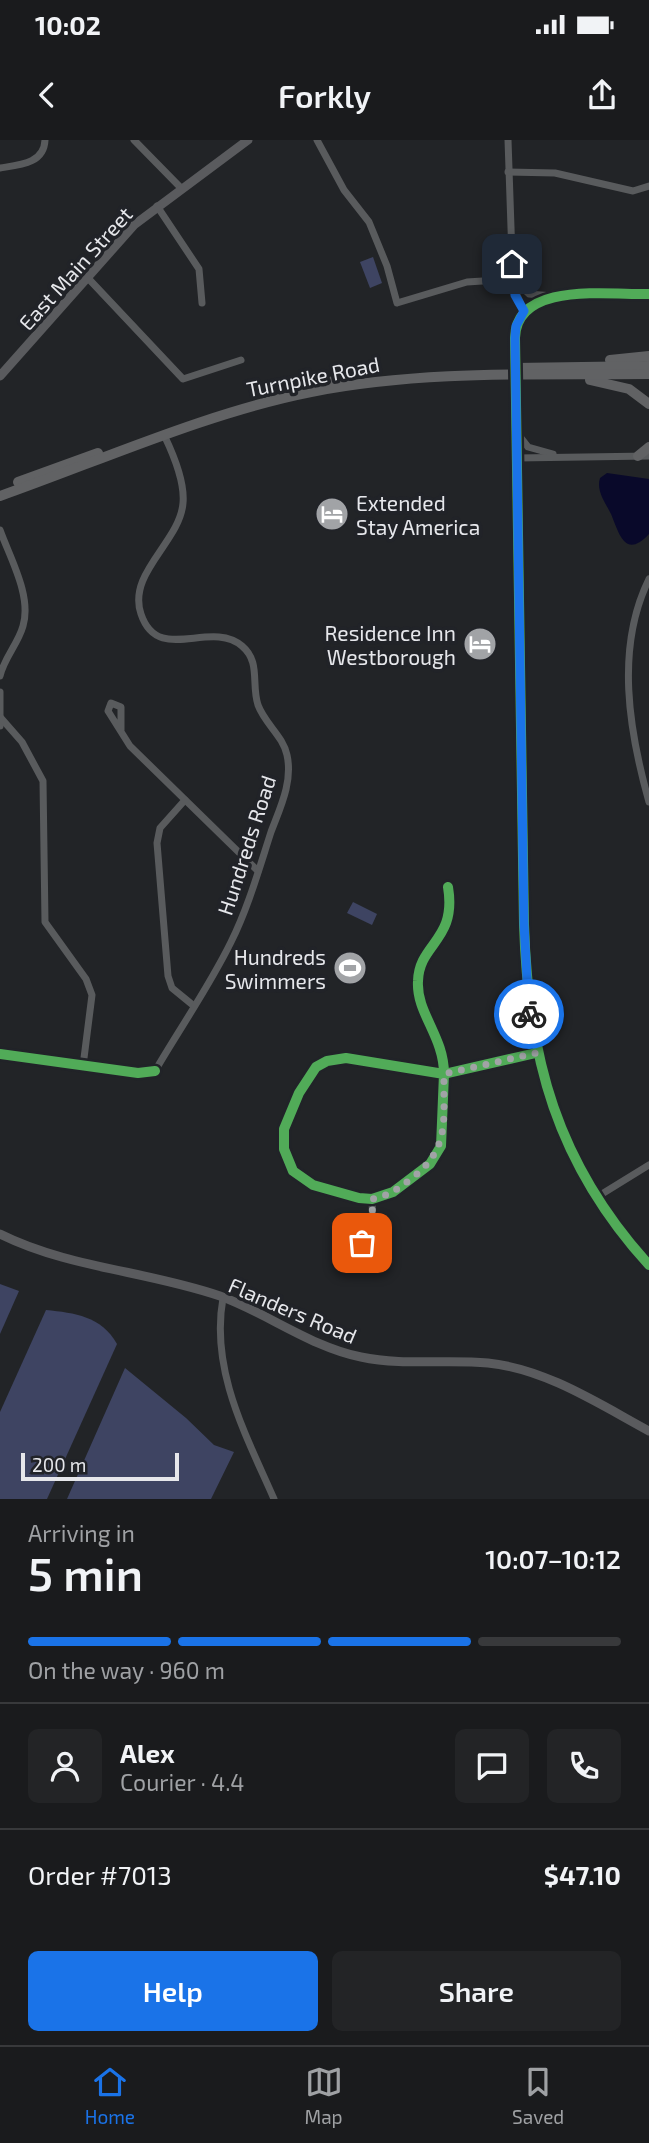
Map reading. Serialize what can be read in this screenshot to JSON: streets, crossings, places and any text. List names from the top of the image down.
{
  "streets": {
    "highway": ["Turnpike Road"],
    "main road": ["East Main Street", "Flanders Road"],
    "street": ["Hundreds Road"]
  },
  "crossings": [
    ["Turnpike Road", "Hundreds Road"]
  ],
  "places": {
    "hotel": ["Extended Stay America", "Residence Inn Westborough"],
    "sports": ["Hundreds Swimmers"]
  },
  "scale_bar": "200 m",
  "page": {
    "status": "10:02",
    "header": "Forkly",
    "scale": "200 m",
    "heading": ["5 min", "Arriving in", "10:07–10:12"],
    "panel": [
      "Alex",
      "Courier · 4.4",
      "Order #7013",
      "$47.10"
    ],
    "bar": "On the way · 960 m",
    "buttons": ["Help", "Share"],
    "tabs": ["Home", "Map", "Saved"]
  }
}
